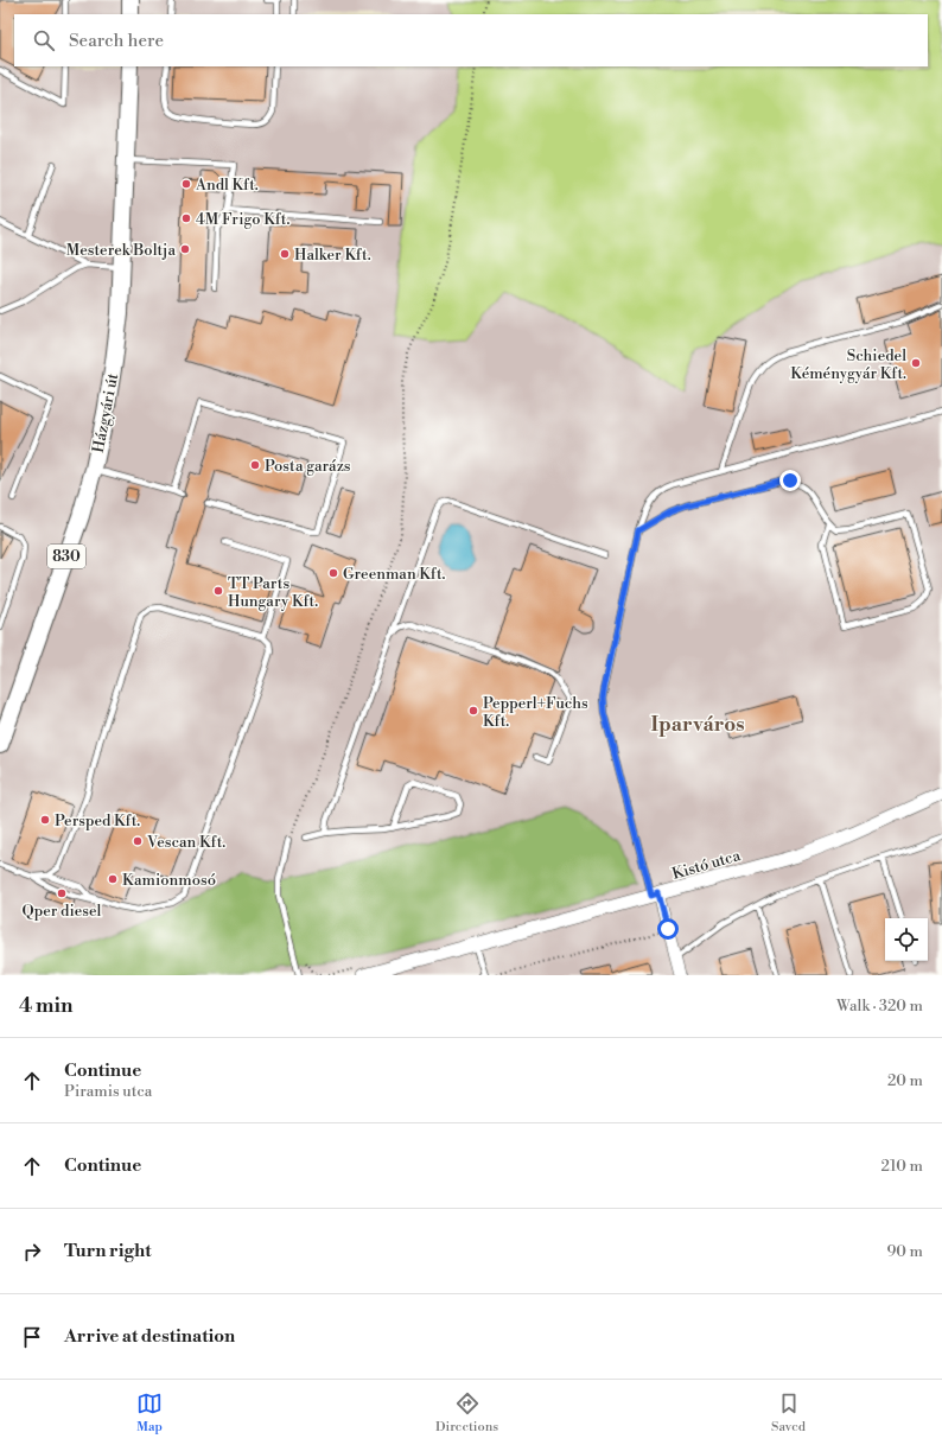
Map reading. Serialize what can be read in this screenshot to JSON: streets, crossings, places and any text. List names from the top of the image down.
{
  "streets": {
    "main road": ["Házgyári út", "830"],
    "street": ["Kistó utca"]
  },
  "districts": ["Iparváros"],
  "places": [
    "Andl Kft.",
    "4M Frigo Kft.",
    "Mesterek Boltja",
    "Halker Kft.",
    "Schiedel Kéménygyár Kft.",
    "Posta garázs",
    "Greenman Kft.",
    "TT Parts Hungary Kft.",
    "Pepperl+Fuchs Kft.",
    "Persped Kft.",
    "Vescan Kft.",
    "Kamionmosó",
    "Qper diesel"
  ],
  "page": {
    "search": "Search here",
    "heading": ["4 min", "Walk · 320 m"],
    "list": [
      ["Continue", "Piramis utca", "20 m"],
      ["Continue", "210 m"],
      ["Turn right", "90 m"],
      "Arrive at destination"
    ],
    "nav": ["Map", "Directions", "Saved"]
  }
}
